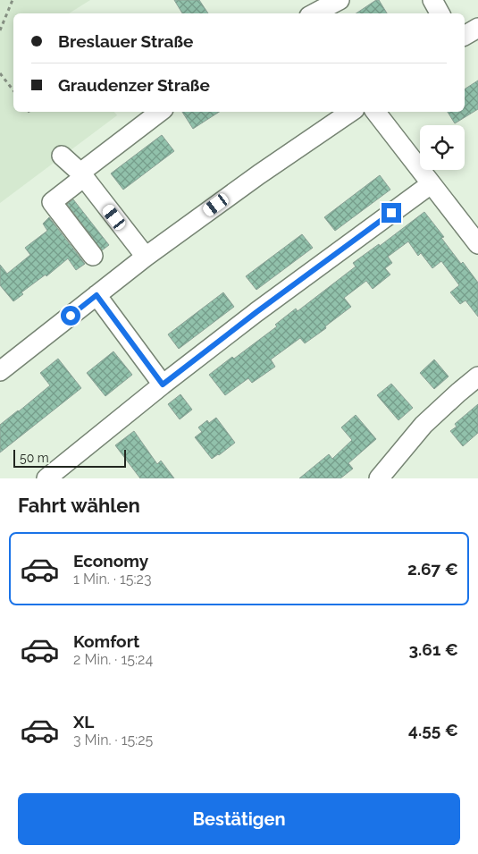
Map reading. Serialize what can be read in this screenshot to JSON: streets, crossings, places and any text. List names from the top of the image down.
{
  "scale_bar": "50 m",
  "page": {
    "banner": ["Breslauer Straße", "Graudenzer Straße"],
    "scale": "50 m",
    "heading": "Fahrt wählen",
    "list": [
      {
        "name": "Economy",
        "note": "1 Min. · 15:23",
        "value": "2.67 €"
      },
      {
        "name": "Komfort",
        "note": "2 Min. · 15:24",
        "value": "3.61 €"
      },
      {
        "name": "XL",
        "note": "3 Min. · 15:25",
        "value": "4.55 €"
      }
    ],
    "buttons": "Bestätigen"
  }
}
